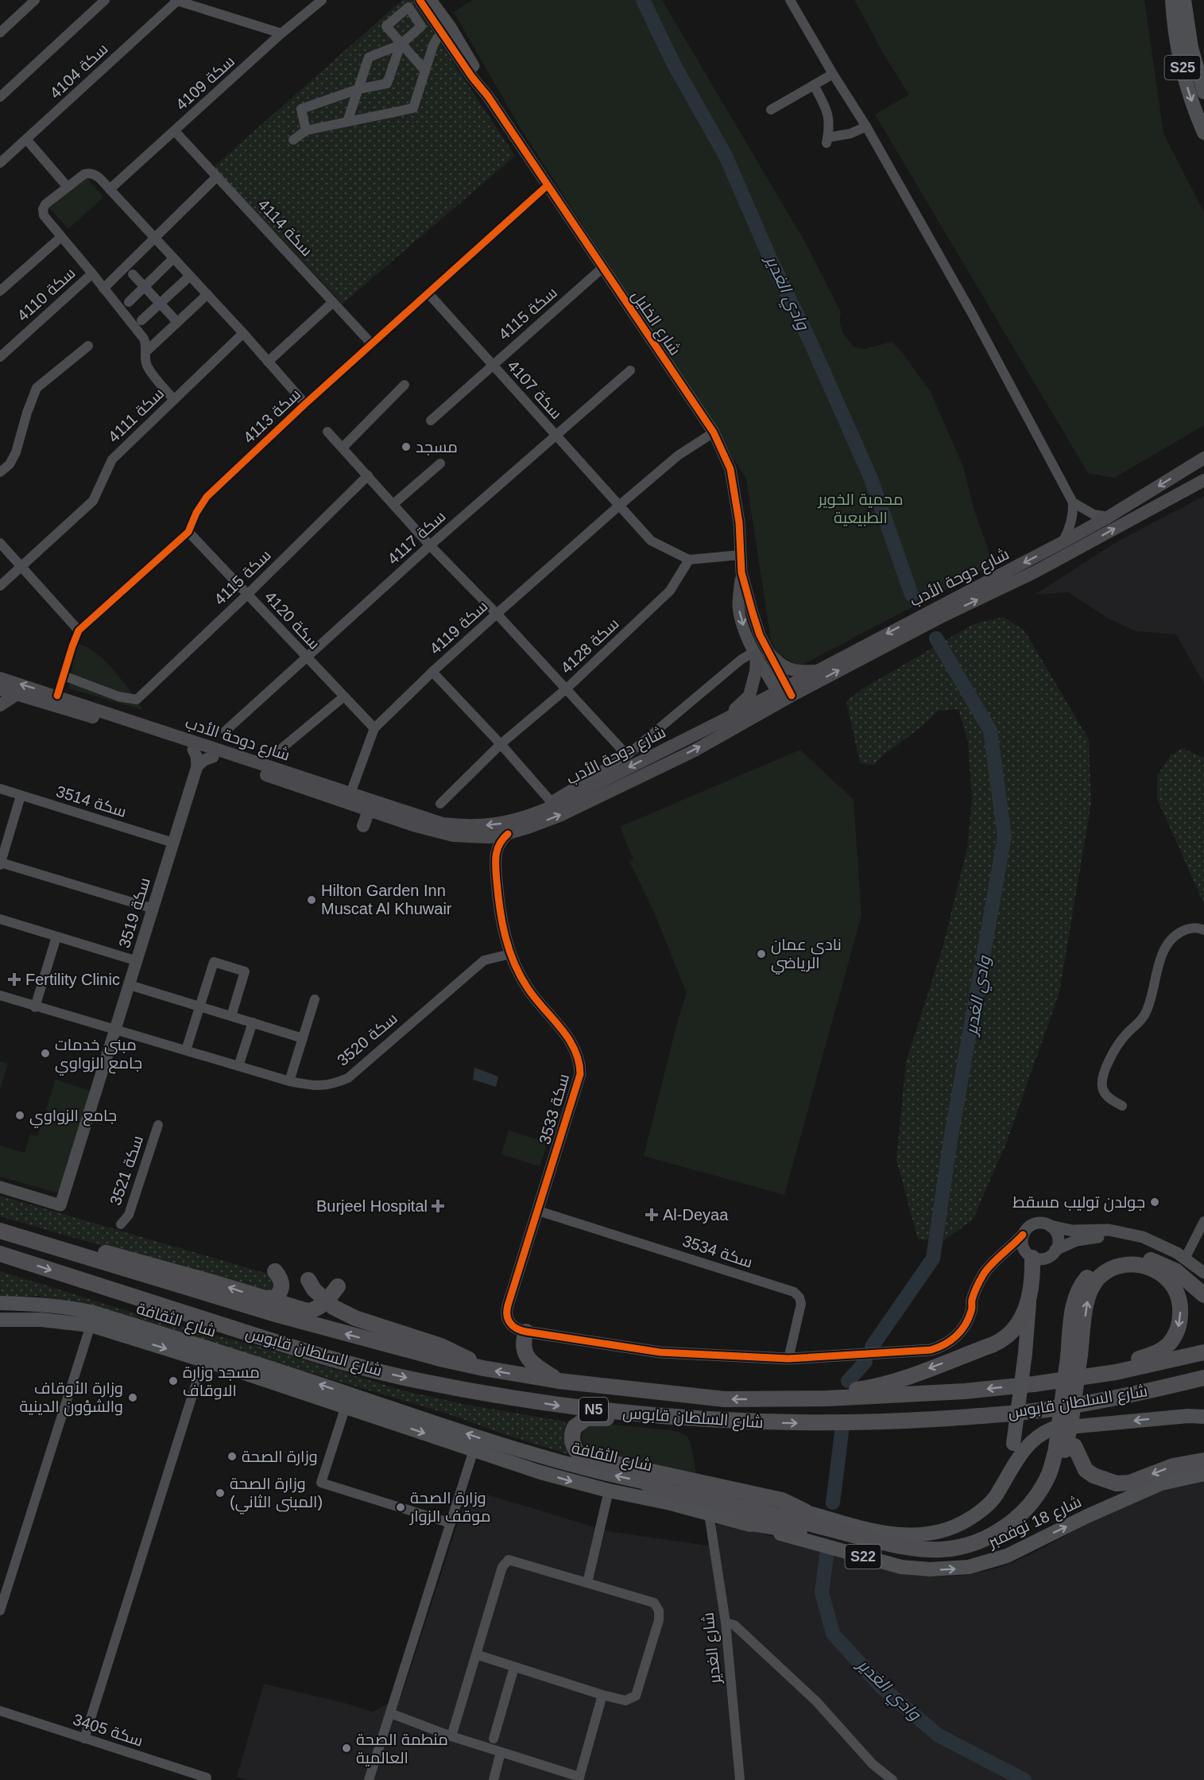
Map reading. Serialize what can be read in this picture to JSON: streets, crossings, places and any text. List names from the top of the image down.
{
  "streets": {
    "highway": ["شارع السلطان قابوس", "N5"],
    "main road": [
      "S25",
      "شارع دوحة الأدب",
      "شارع الثقافة",
      "شارع 18 نوفمبر",
      "S22"
    ],
    "street": [
      "سكة 4104",
      "سكة 4109",
      "سكة 4114",
      "سكة 4110",
      "سكة 4115",
      "شارع الخليل",
      "سكة 4107",
      "سكة 4111",
      "سكة 4113",
      "سكة 4117",
      "سكة 4120",
      "سكة 4119",
      "سكة 4128",
      "سكة 3514",
      "سكة 3519",
      "سكة 3520",
      "سكة 3533",
      "سكة 3521",
      "سكة 3534",
      "شارع الغدير",
      "سكة 3405"
    ]
  },
  "crossings": [
    ["سكة 4109", "سكة 4114"],
    ["سكة 4114", "سكة 4113"],
    ["سكة 4115", "شارع الخليل"],
    ["سكة 4115", "سكة 4107"],
    ["سكة 4115", "سكة 4113"],
    ["سكة 4115", "سكة 4120"],
    ["شارع الخليل", "سكة 4113"],
    ["شارع الخليل", "شارع دوحة الأدب"],
    ["شارع الخليل", "سكة 4119"],
    ["سكة 4107", "سكة 4113"],
    ["سكة 4107", "سكة 4117"],
    ["سكة 4107", "سكة 4119"],
    ["سكة 4113", "شارع دوحة الأدب"],
    ["سكة 4113", "سكة 4120"],
    ["سكة 4117", "سكة 4120"],
    ["شارع دوحة الأدب", "سكة 4119"],
    ["سكة 4120", "سكة 4119"],
    ["سكة 3514", "سكة 3519"],
    ["سكة 3519", "سكة 3520"],
    ["سكة 3520", "سكة 3533"],
    ["سكة 3533", "سكة 3534"],
    ["شارع الثقافة", "شارع 18 نوفمبر"],
    ["شارع الثقافة", "شارع الغدير"],
    ["شارع 18 نوفمبر", "شارع الغدير"]
  ],
  "one_way": ["شارع 18 نوفمبر"],
  "water": ["وادي الغدير"],
  "parks": ["محمية الخوير الطبيعية"],
  "places": {
    "other": [
      "مسجد",
      "Hilton Garden Inn Muscat Al Khuwair",
      "نادي عمان الرياضي",
      "مبنى خدمات جامع الزواوي",
      "جامع الزواوي",
      "جولدن توليب مسقط",
      "مسجد وزارة الاوقاف",
      "وزارة الأوقاف والشؤون الدينية",
      "وزارة الصحة",
      "وزارة الصحة (المبنى الثاني)",
      "وزارة الصحة موقف الزوار",
      "منطمة الصحة العالمية"
    ],
    "health": ["Fertility Clinic", "Burjeel Hospital", "Al-Deyaa"]
  }
}
